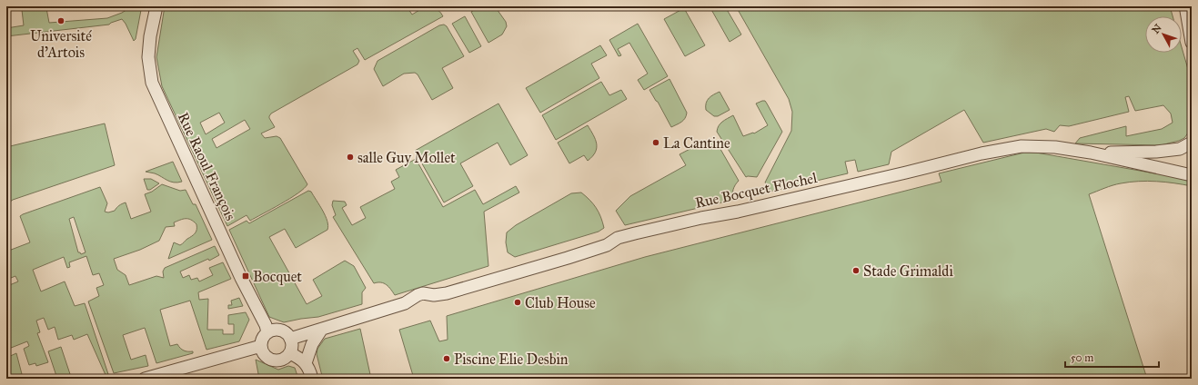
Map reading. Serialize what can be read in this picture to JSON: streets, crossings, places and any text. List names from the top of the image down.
{
  "streets": {
    "street": ["Rue Raoul François", "Rue Bocquet Flochel"]
  },
  "crossings": [
    ["Rue Raoul François", "Rue Bocquet Flochel"]
  ],
  "places": {
    "other": [
      "Université d'Artois",
      "La Cantine",
      "salle Guy Mollet",
      "Stade Grimaldi",
      "Club House",
      "Piscine Elie Desbin"
    ],
    "transit": ["Bocquet"]
  },
  "scale_bar": "50 m",
  "north": "top left"
}
